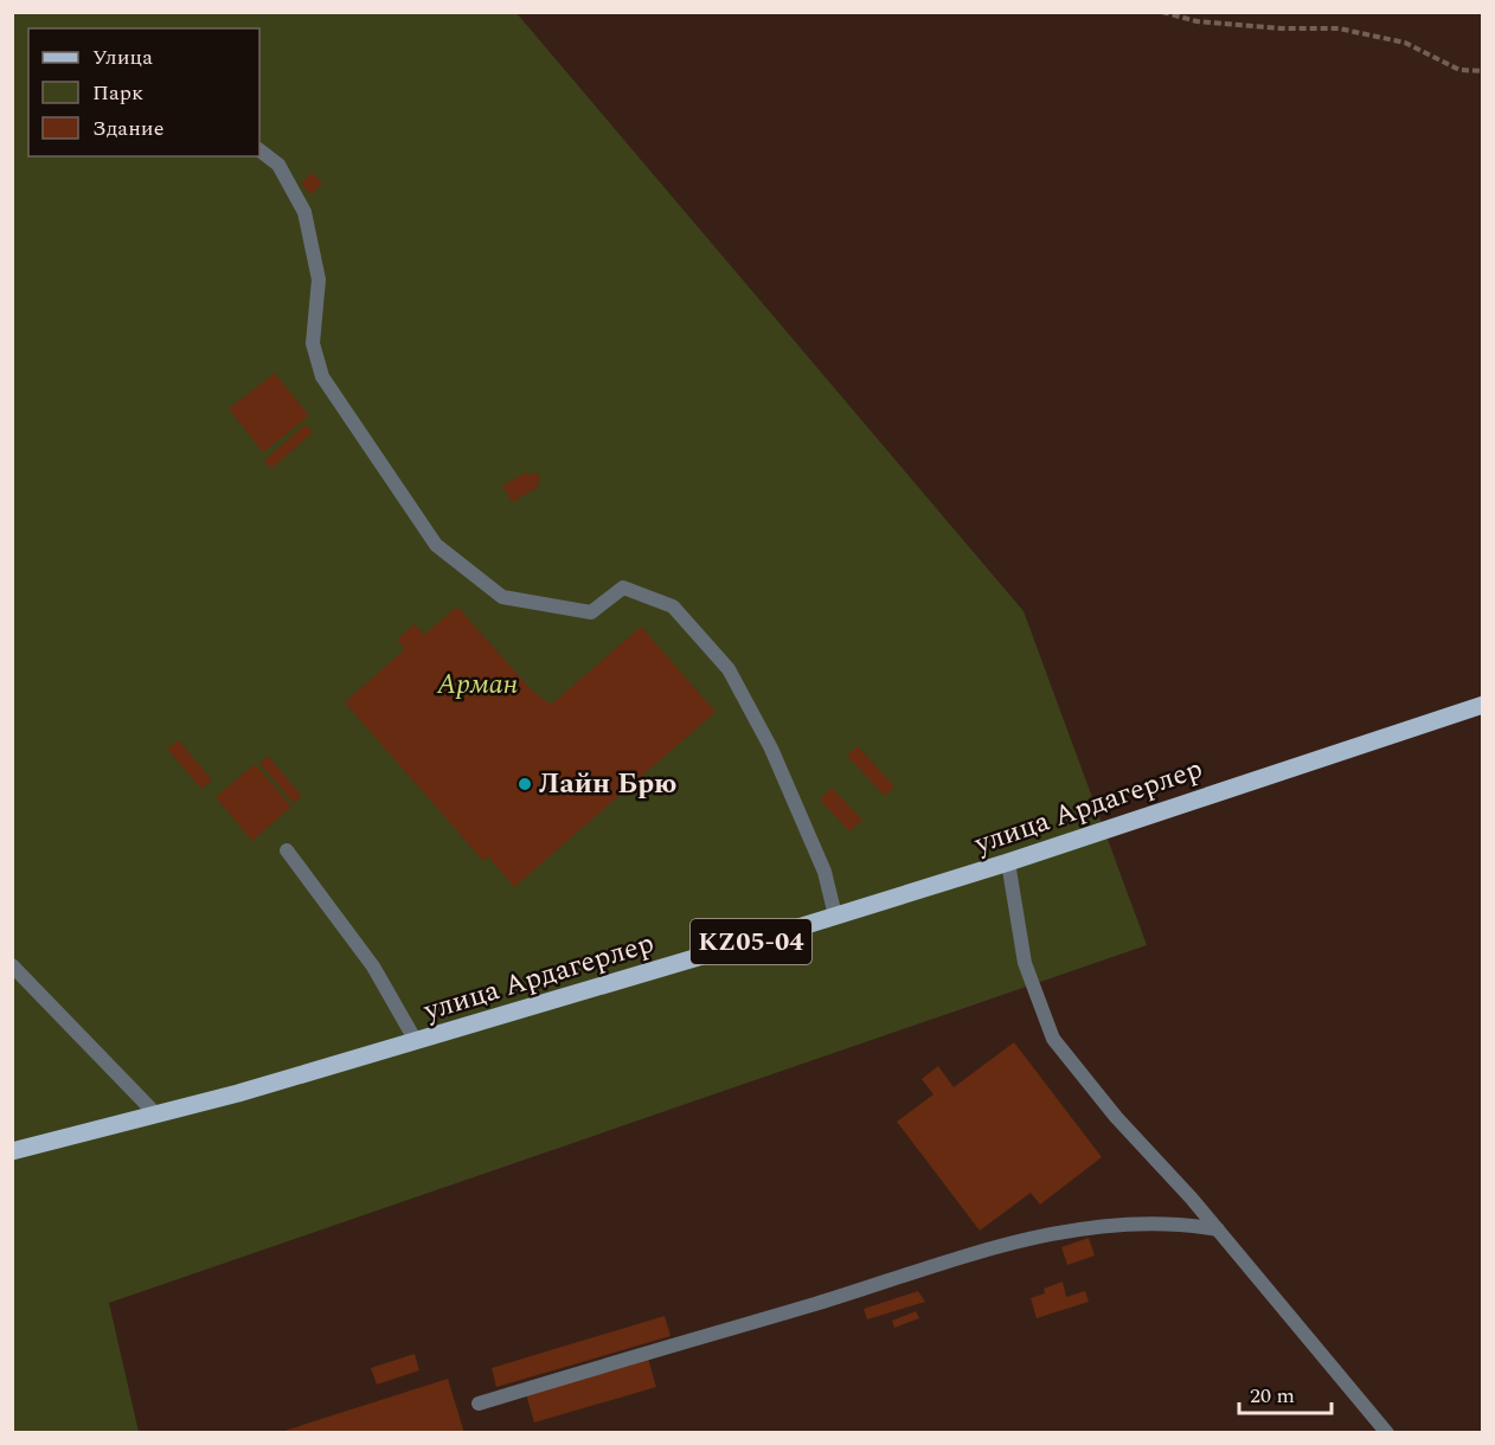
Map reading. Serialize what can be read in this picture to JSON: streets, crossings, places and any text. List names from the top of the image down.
{
  "streets": {
    "main road": ["улица Ардагерлер", "KZ05-04"]
  },
  "parks": ["Арман"],
  "places": ["Лайн Брю"],
  "legend": ["Улица", "Парк", "Здание"],
  "scale_bar": "20 m"
}
